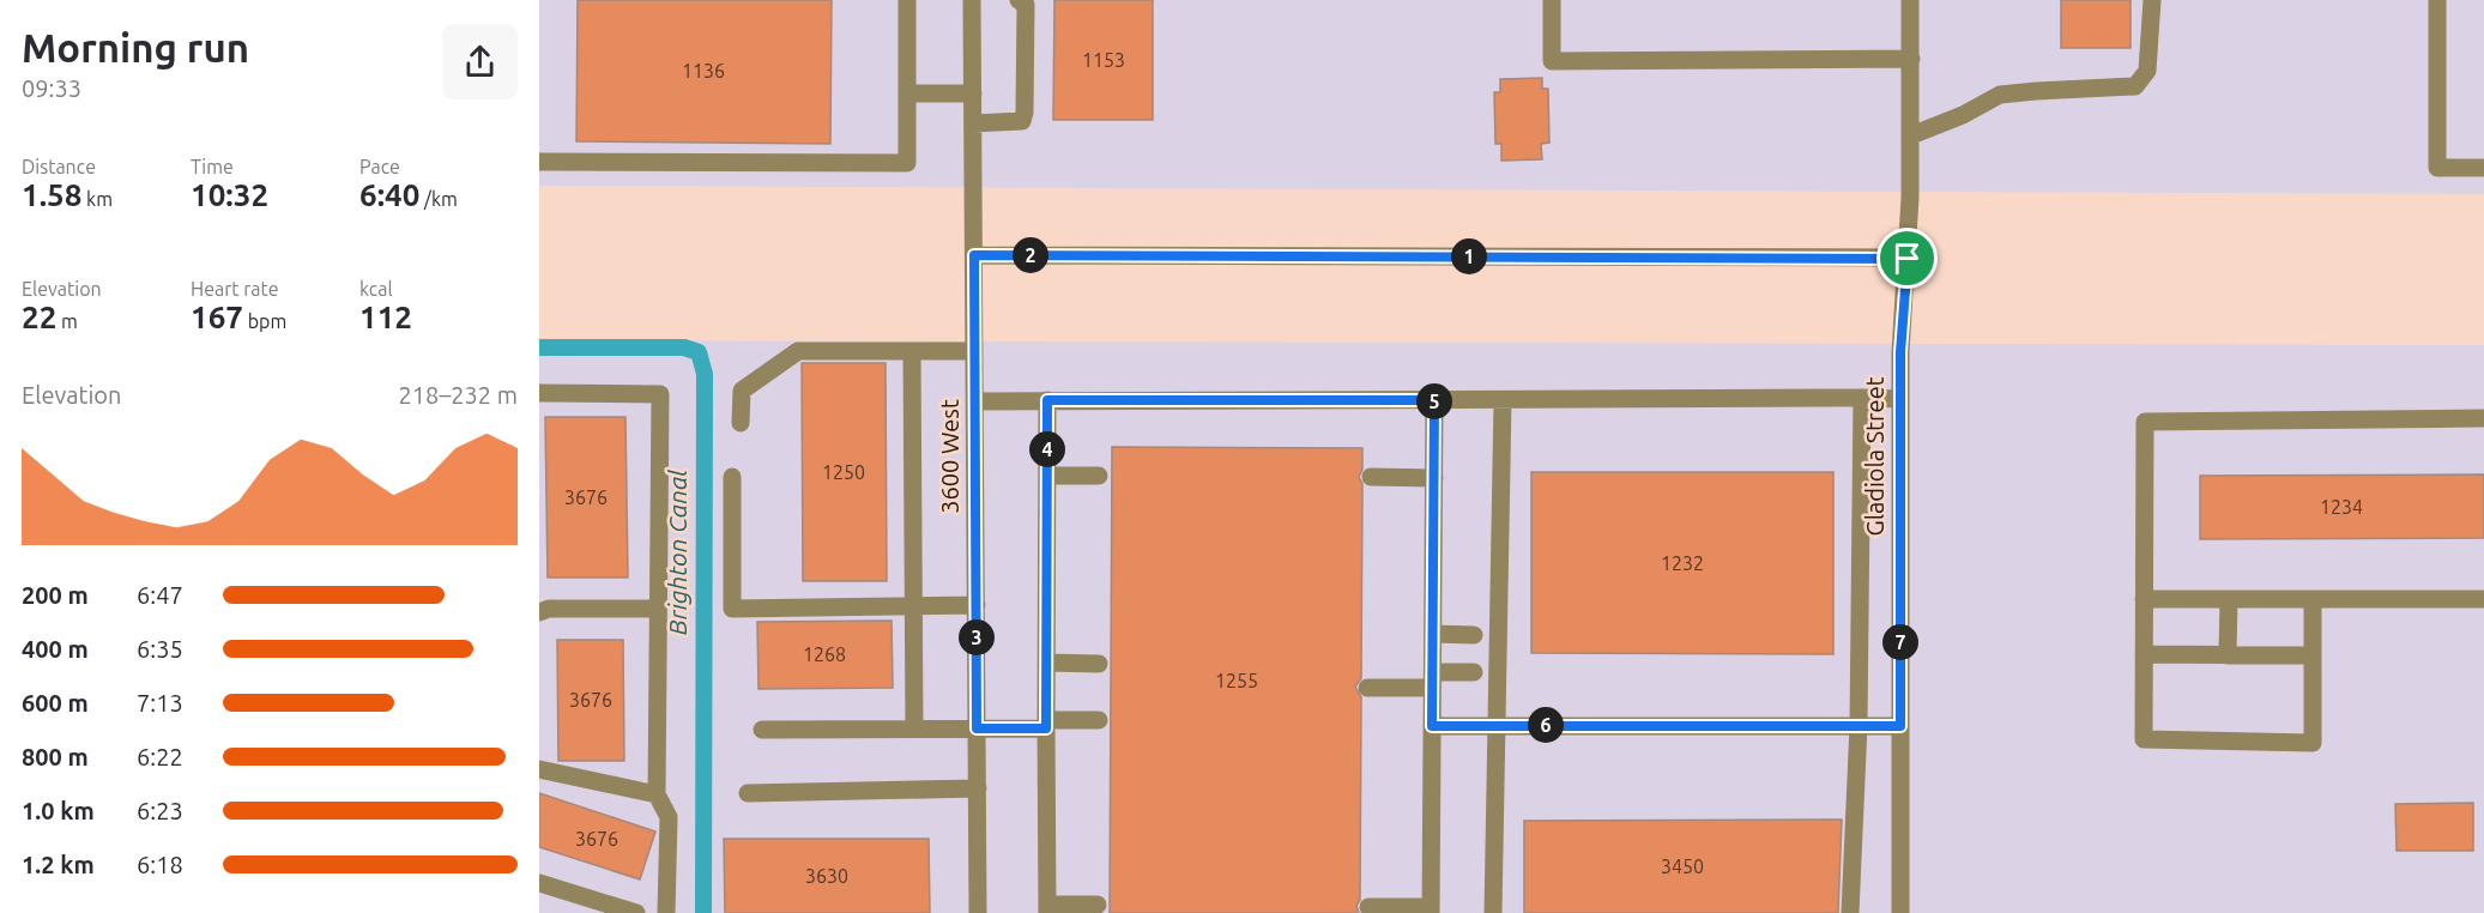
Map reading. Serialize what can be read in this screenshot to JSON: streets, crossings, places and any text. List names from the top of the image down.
{
  "streets": {
    "street": ["3600 West", "Gladiola Street"]
  },
  "water": ["Brighton Canal"],
  "house_numbers": [
    "1153",
    "1136",
    "1250",
    "3676",
    "1234",
    "1232",
    "1268",
    "1255",
    "3676",
    "3676",
    "3450",
    "3630"
  ],
  "page": {
    "heading": ["Morning run", "09:33"],
    "stats": [
      ["Distance", "1.58 km"],
      ["Time", "10:32"],
      ["Pace", "6:40 /km"],
      ["Elevation", "22 m"],
      ["Heart rate", "167 bpm"],
      ["kcal", "112"]
    ],
    "pins": [
      "2",
      "1",
      "5",
      "4",
      "3",
      "7",
      "6"
    ],
    "chart": ["Elevation", "218–232 m"],
    "list": [
      {
        "name": "200 m",
        "note": "6:47"
      },
      {
        "name": "400 m",
        "note": "6:35"
      },
      {
        "name": "600 m",
        "note": "7:13"
      },
      {
        "name": "800 m",
        "note": "6:22"
      },
      {
        "name": "1.0 km",
        "note": "6:23"
      },
      {
        "name": "1.2 km",
        "note": "6:18"
      }
    ]
  }
}
